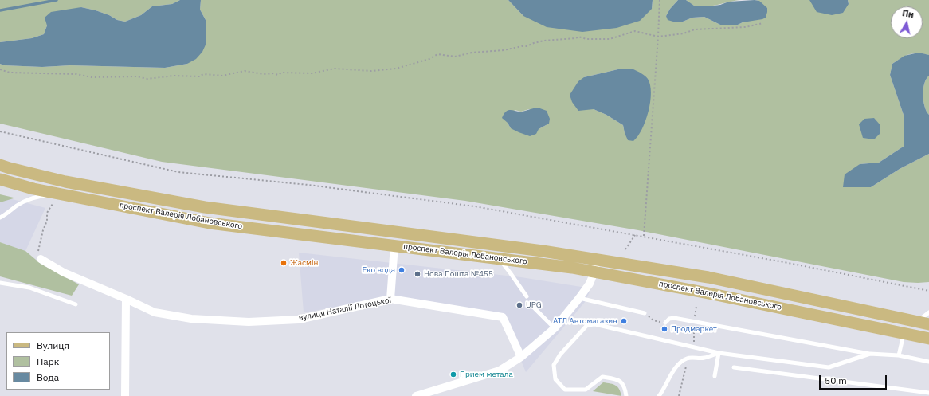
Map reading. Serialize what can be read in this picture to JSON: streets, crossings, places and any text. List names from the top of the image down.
{
  "streets": {
    "main road": ["проспект Валерія Лобановського"],
    "street": ["вулиця Наталії Лотоцької"]
  },
  "places": [
    "Жасмін",
    "Еко вода",
    "Нова Пошта №455",
    "UPG",
    "АТЛ Автомагазин",
    "Продмаркет",
    "Прием метала"
  ],
  "legend": ["Вулиця", "Парк", "Вода"],
  "scale_bar": "50 m",
  "north": "top"
}
